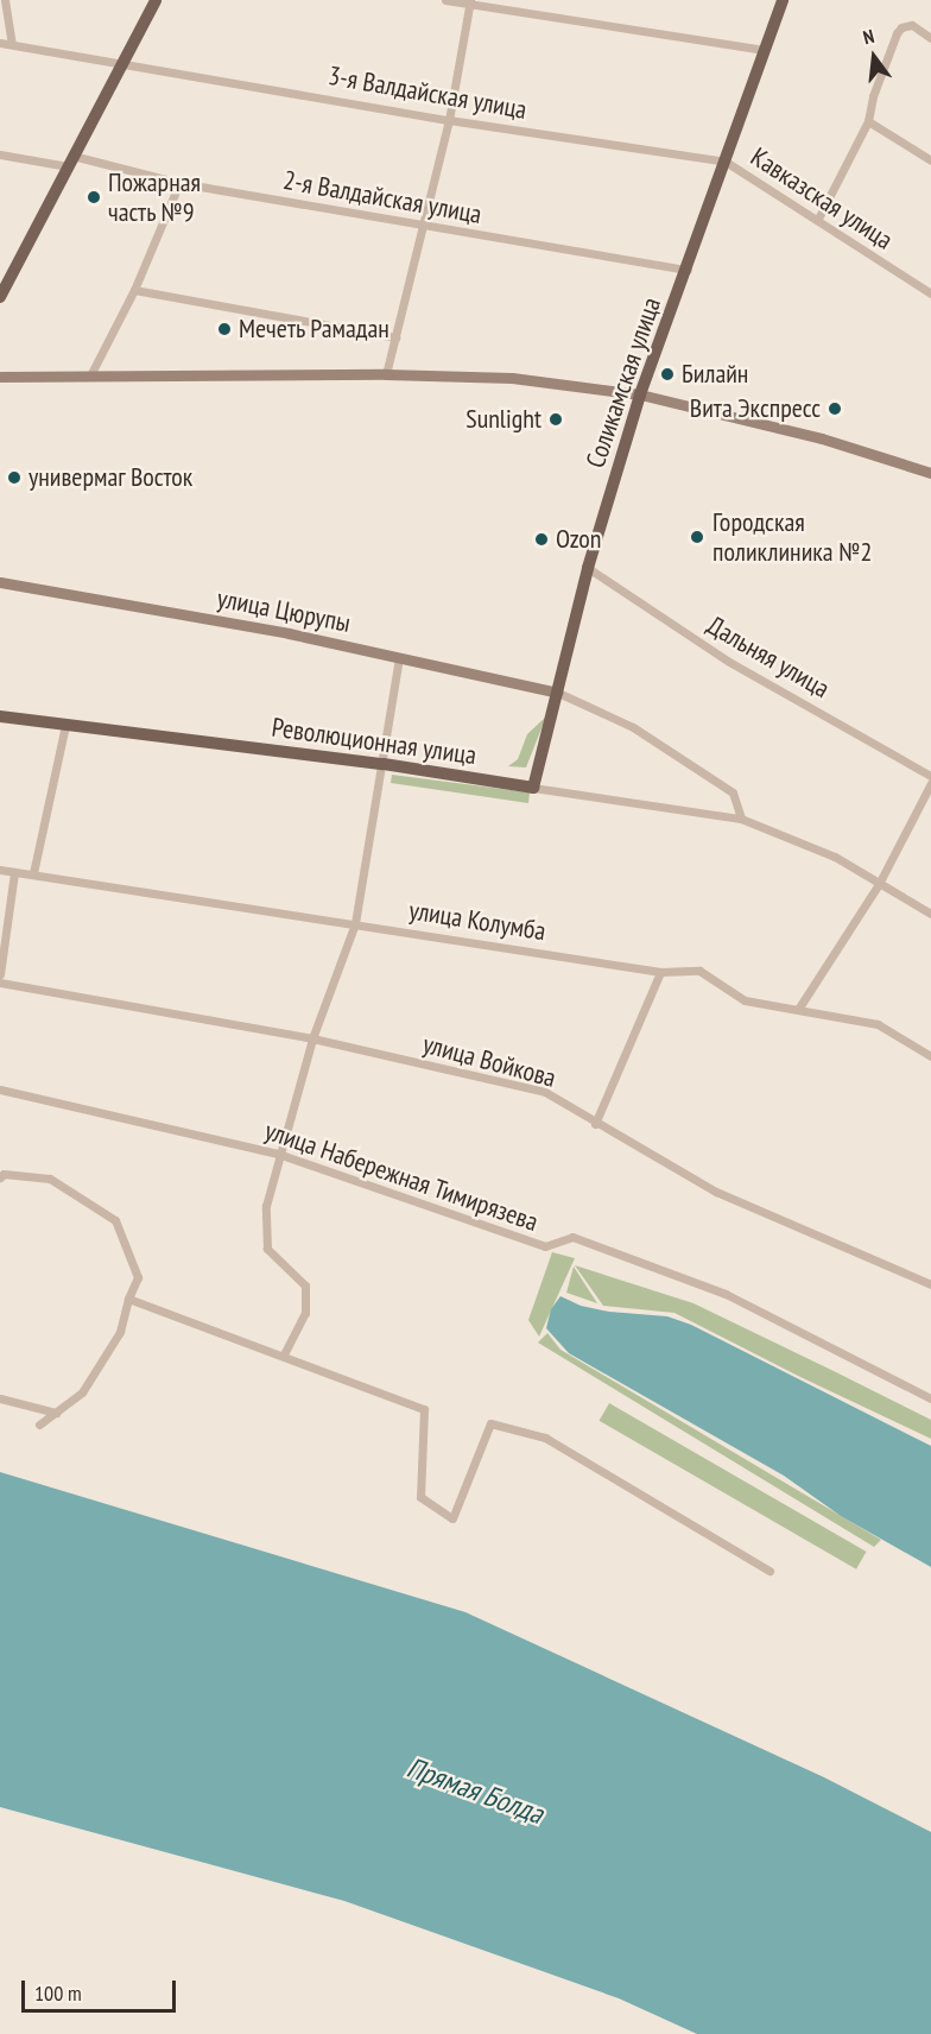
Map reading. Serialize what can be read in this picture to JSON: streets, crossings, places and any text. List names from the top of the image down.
{
  "streets": {
    "main road": ["Соликамская улица", "Революционная улица"],
    "street": [
      "3-я Валдайская улица",
      "2-я Валдайская улица",
      "Кавказская улица",
      "улица Цюрупы",
      "Дальняя улица",
      "улица Колумба",
      "улица Войкова",
      "улица Набережная Тимирязева"
    ]
  },
  "crossings": [
    ["3-я Валдайская улица", "Кавказская улица"],
    ["3-я Валдайская улица", "Соликамская улица"],
    ["2-я Валдайская улица", "Соликамская улица"],
    ["Кавказская улица", "Соликамская улица"],
    ["Соликамская улица", "улица Цюрупы"],
    ["Соликамская улица", "Дальняя улица"],
    ["Соликамская улица", "Революционная улица"]
  ],
  "water": ["Прямая Болда"],
  "places": [
    "Пожарная часть №9",
    "Мечеть Рамадан",
    "Билайн",
    "Вита Экспресс",
    "Sunlight",
    "универмаг Восток",
    "Городская поликлиника №2",
    "Ozon"
  ],
  "scale_bar": "100 m",
  "north": "top"
}
